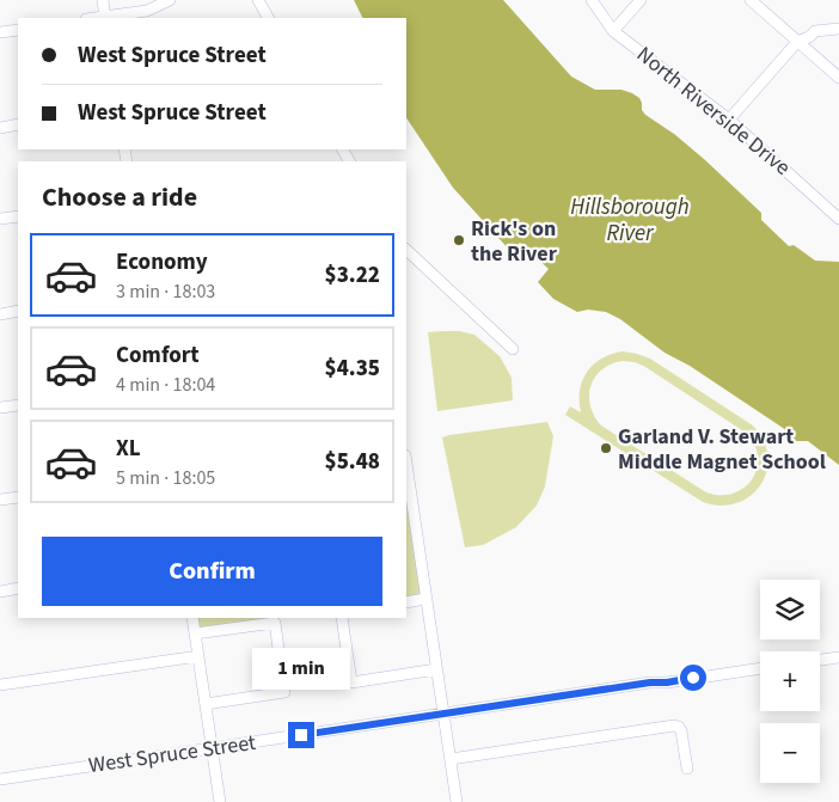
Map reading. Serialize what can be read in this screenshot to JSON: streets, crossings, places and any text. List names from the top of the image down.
{
  "streets": {
    "street": ["North Riverside Drive", "West Spruce Street"]
  },
  "water": ["Hillsborough River"],
  "places": ["Rick's on the River", "Garland V. Stewart Middle Magnet School"],
  "page": {
    "banner": ["West Spruce Street", "West Spruce Street"],
    "heading": "Choose a ride",
    "list": [
      {
        "name": "Economy",
        "note": "3 min · 18:03",
        "value": "$3.22"
      },
      {
        "name": "Comfort",
        "note": "4 min · 18:04",
        "value": "$4.35"
      },
      {
        "name": "XL",
        "note": "5 min · 18:05",
        "value": "$5.48"
      }
    ],
    "buttons": "Confirm",
    "map_buttons": ["+", "−"],
    "bubble": "1 min"
  }
}
